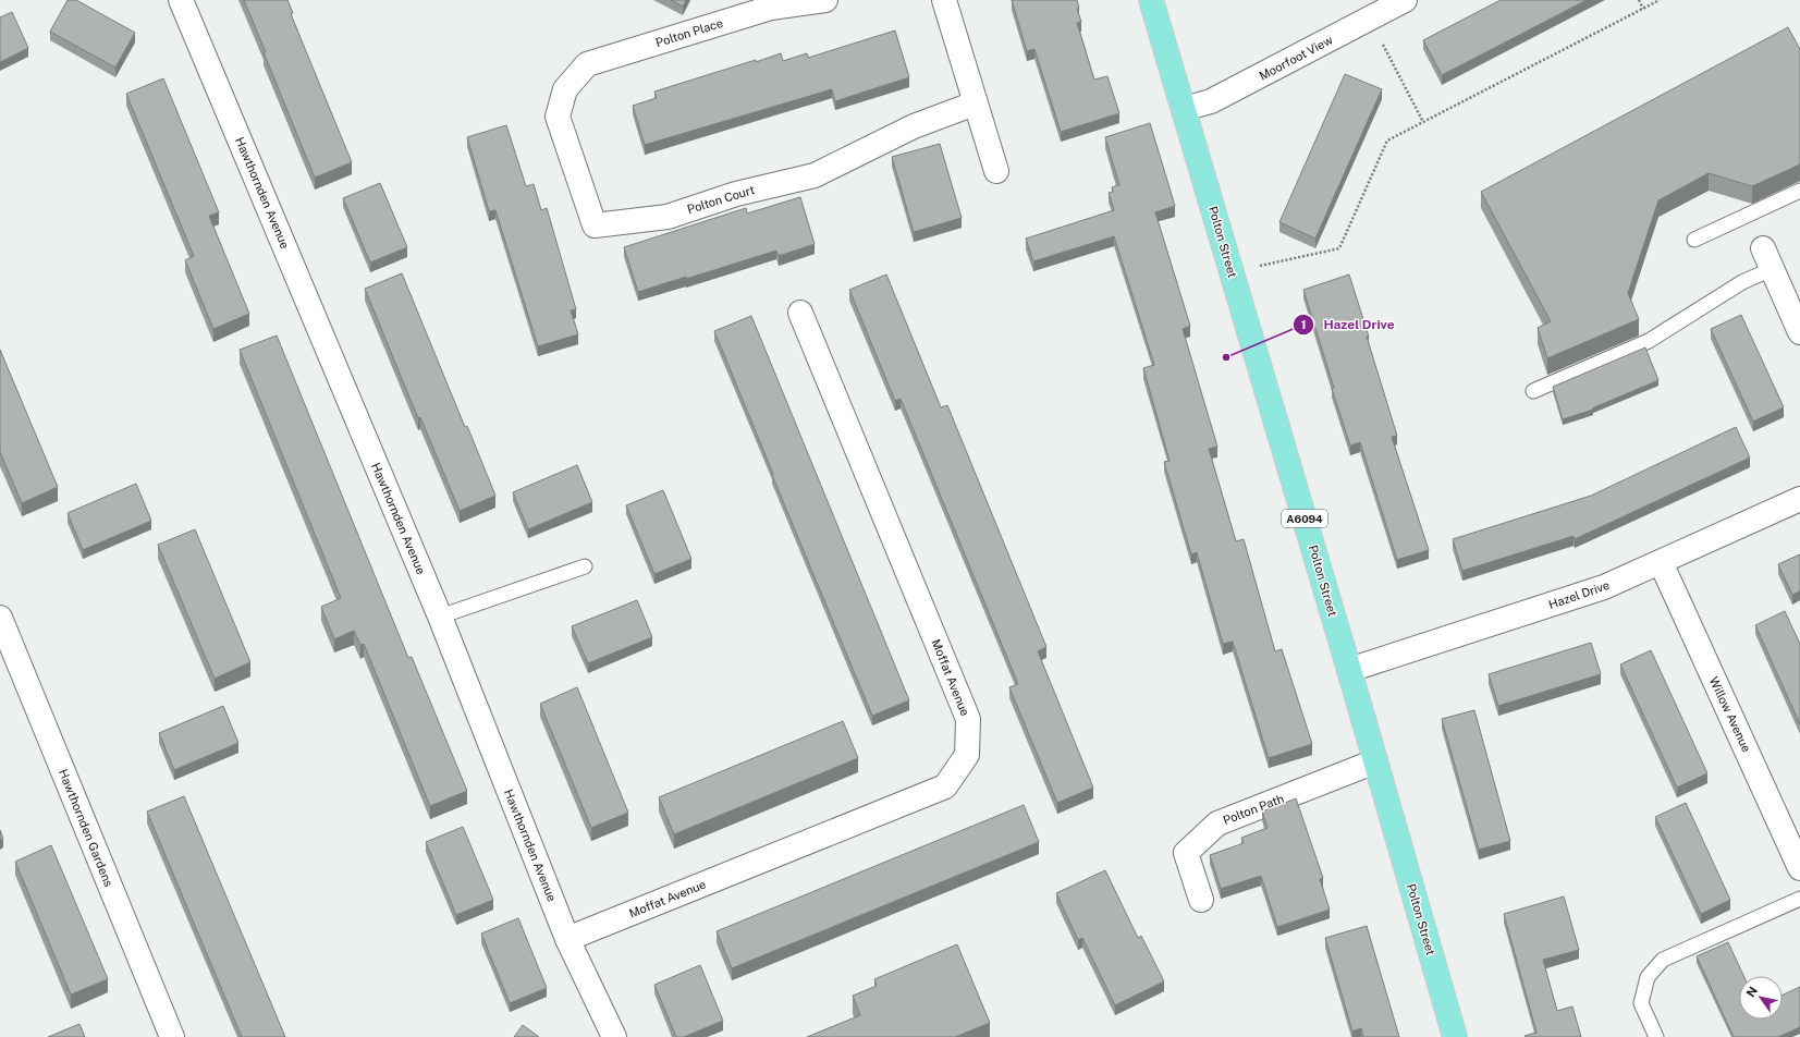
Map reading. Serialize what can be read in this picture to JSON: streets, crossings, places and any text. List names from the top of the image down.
{
  "streets": {
    "main road": ["Polton Street", "A6094"],
    "street": [
      "Polton Place",
      "Moorfoot View",
      "Hawthornden Avenue",
      "Polton Court",
      "Hazel Drive",
      "Moffat Avenue",
      "Willow Avenue",
      "Polton Path",
      "Hawthornden Gardens"
    ]
  },
  "crossings": [
    ["Polton Place", "Polton Court"],
    ["Moorfoot View", "Polton Street"],
    ["Hawthornden Avenue", "Moffat Avenue"],
    ["Polton Street", "Hazel Drive"],
    ["Polton Street", "Polton Path"],
    ["Hazel Drive", "Willow Avenue"]
  ],
  "places": ["Hazel Drive"],
  "north": "top left"
}
